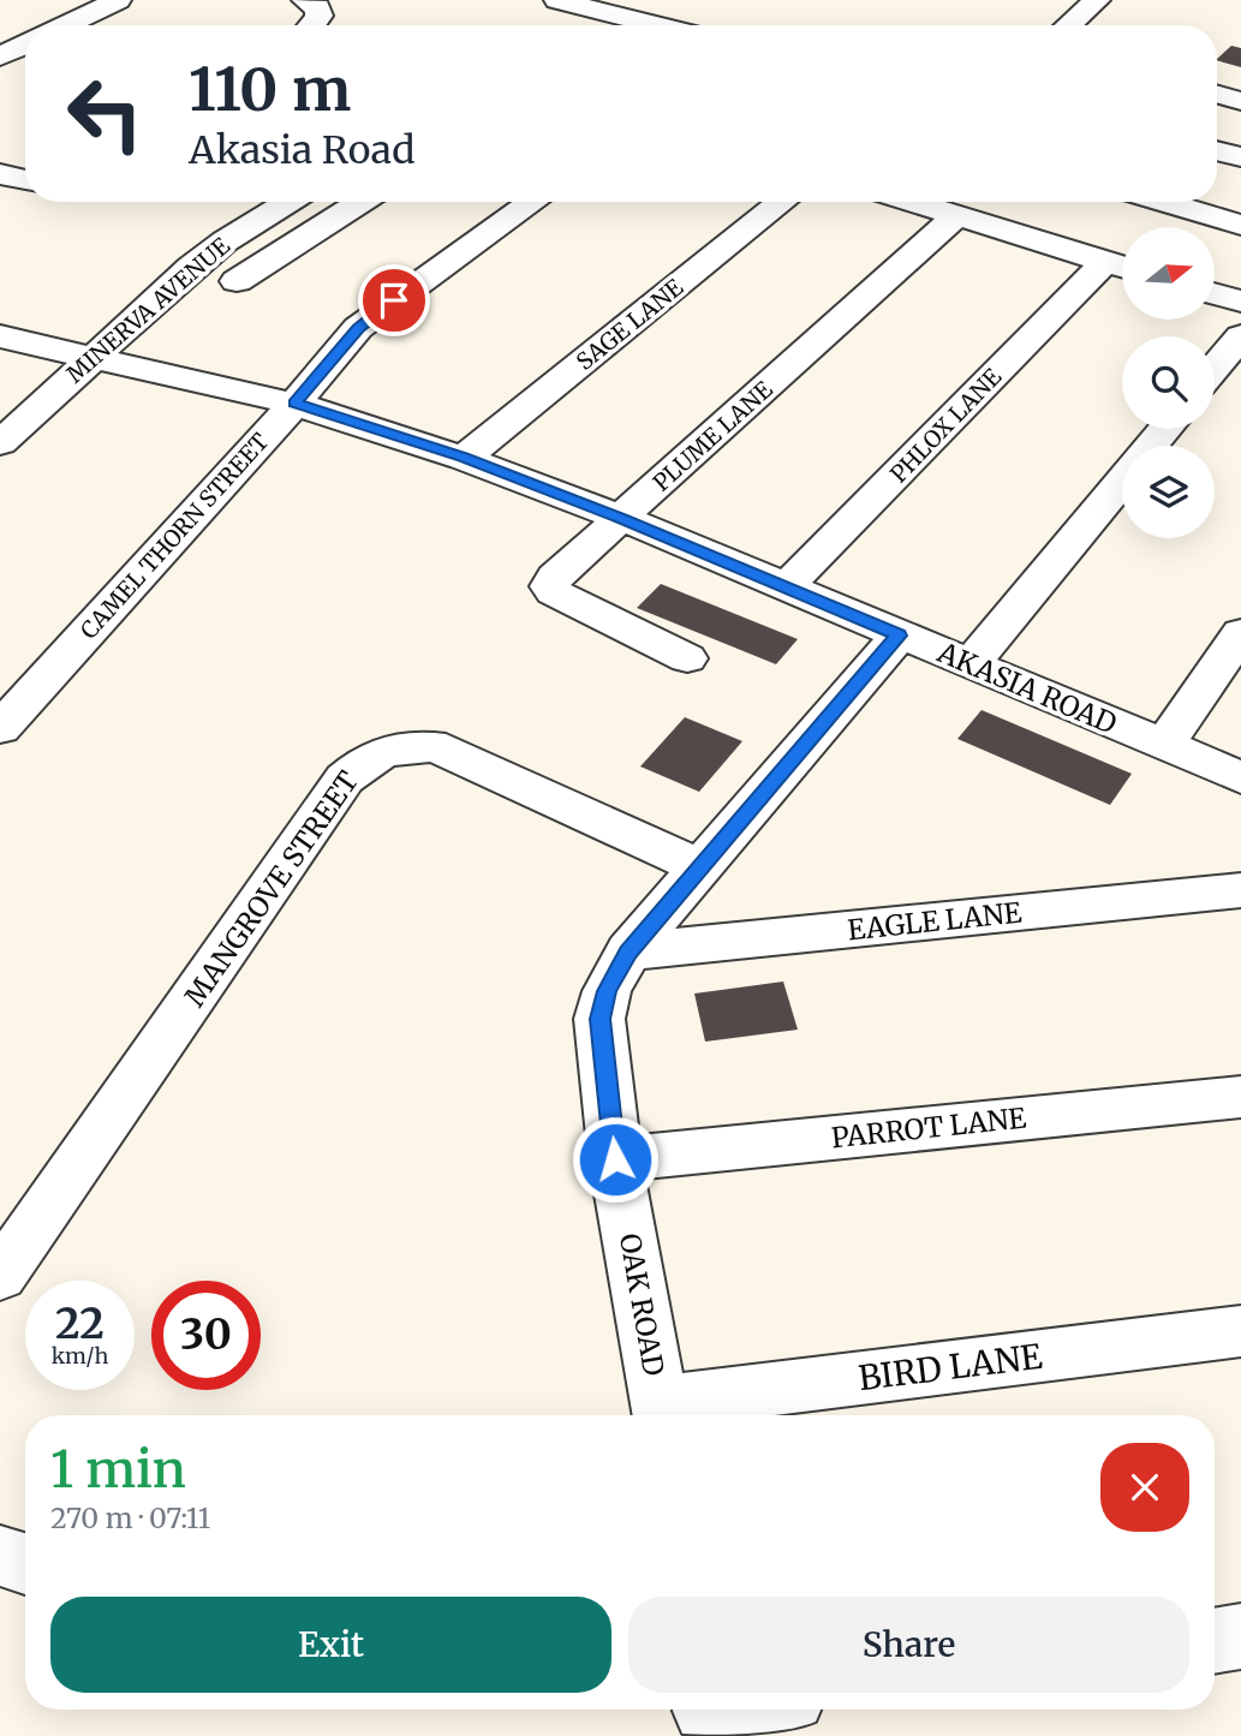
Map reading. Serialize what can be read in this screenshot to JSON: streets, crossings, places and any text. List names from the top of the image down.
{
  "streets": {
    "street": [
      "MINERVA AVENUE",
      "SAGE LANE",
      "PHLOX LANE",
      "PLUME LANE",
      "CAMEL THORN STREET",
      "AKASIA ROAD",
      "MANGROVE STREET",
      "EAGLE LANE",
      "PARROT LANE",
      "OAK ROAD",
      "BIRD LANE"
    ]
  },
  "crossings": [
    ["MINERVA AVENUE", "AKASIA ROAD"],
    ["SAGE LANE", "AKASIA ROAD"],
    ["PHLOX LANE", "AKASIA ROAD"],
    ["PLUME LANE", "AKASIA ROAD"],
    ["CAMEL THORN STREET", "AKASIA ROAD"],
    ["AKASIA ROAD", "OAK ROAD"],
    ["MANGROVE STREET", "OAK ROAD"],
    ["EAGLE LANE", "OAK ROAD"],
    ["PARROT LANE", "OAK ROAD"],
    ["OAK ROAD", "BIRD LANE"]
  ],
  "north": "right",
  "page": {
    "turn": ["110 m", "Akasia Road"],
    "speed": "22 km/h",
    "limit": "30",
    "heading": ["1 min", "270 m · 07:11"],
    "buttons": ["Exit", "Share"]
  }
}
